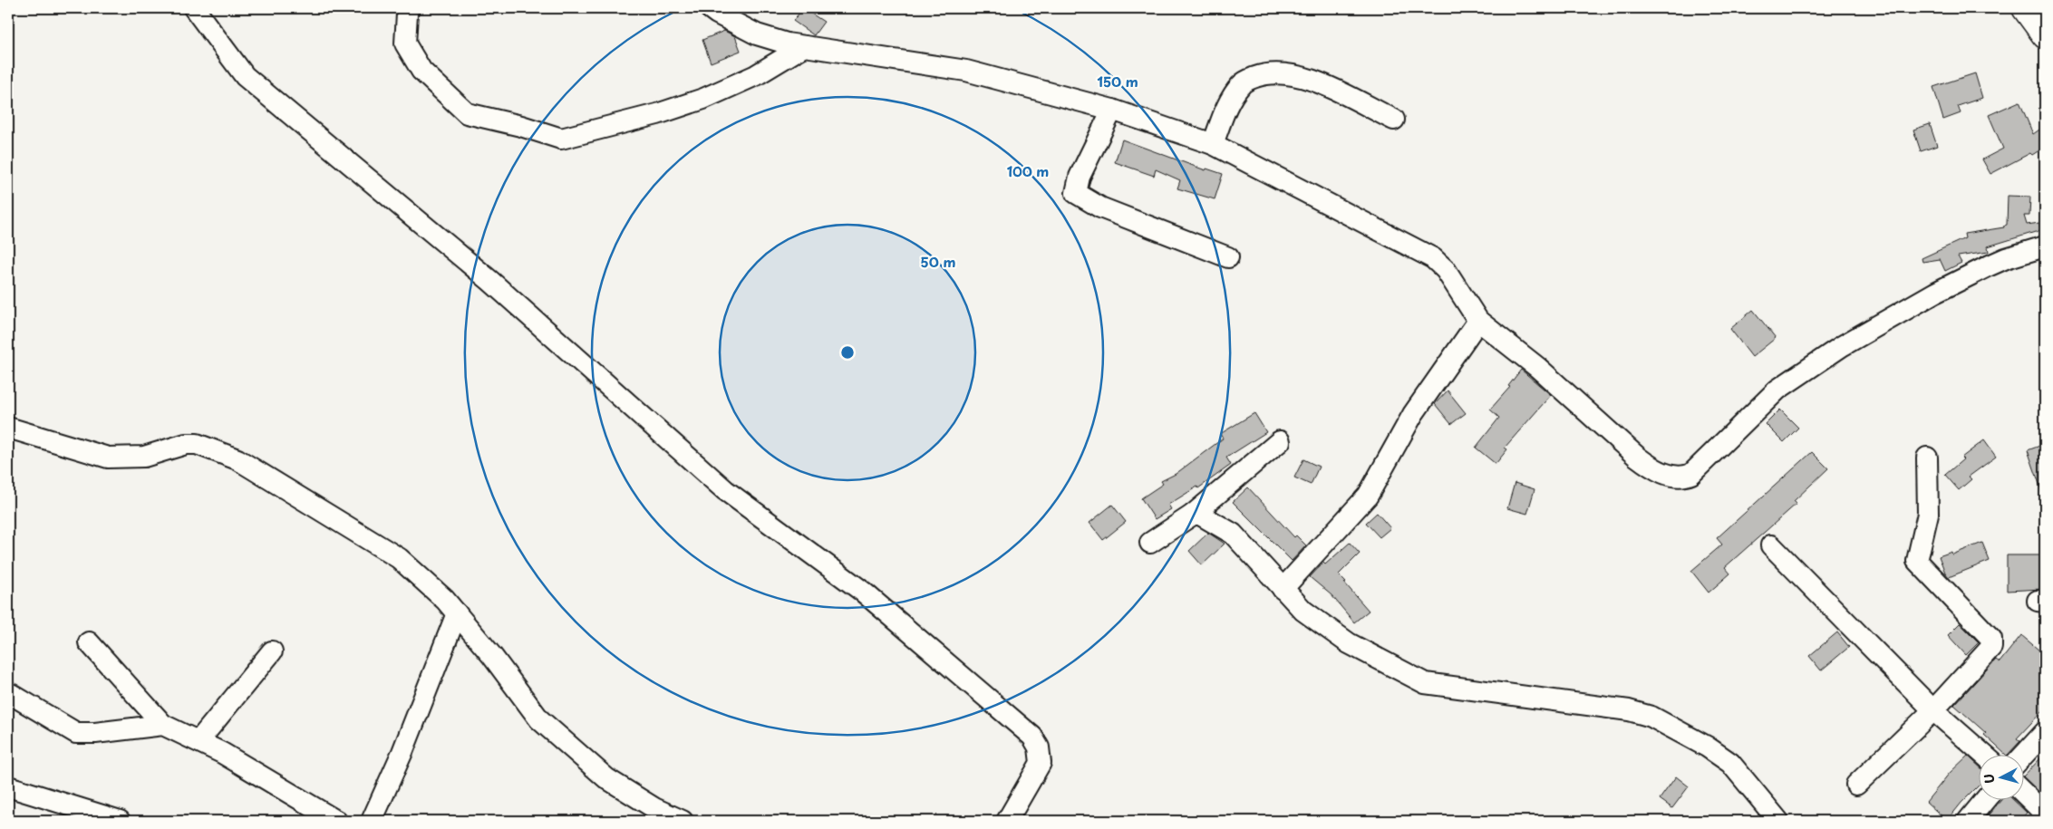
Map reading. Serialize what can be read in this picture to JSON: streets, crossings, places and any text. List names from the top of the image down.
{
  "north": "left",
  "rings": ["150 m", "100 m", "50 m"]
}
